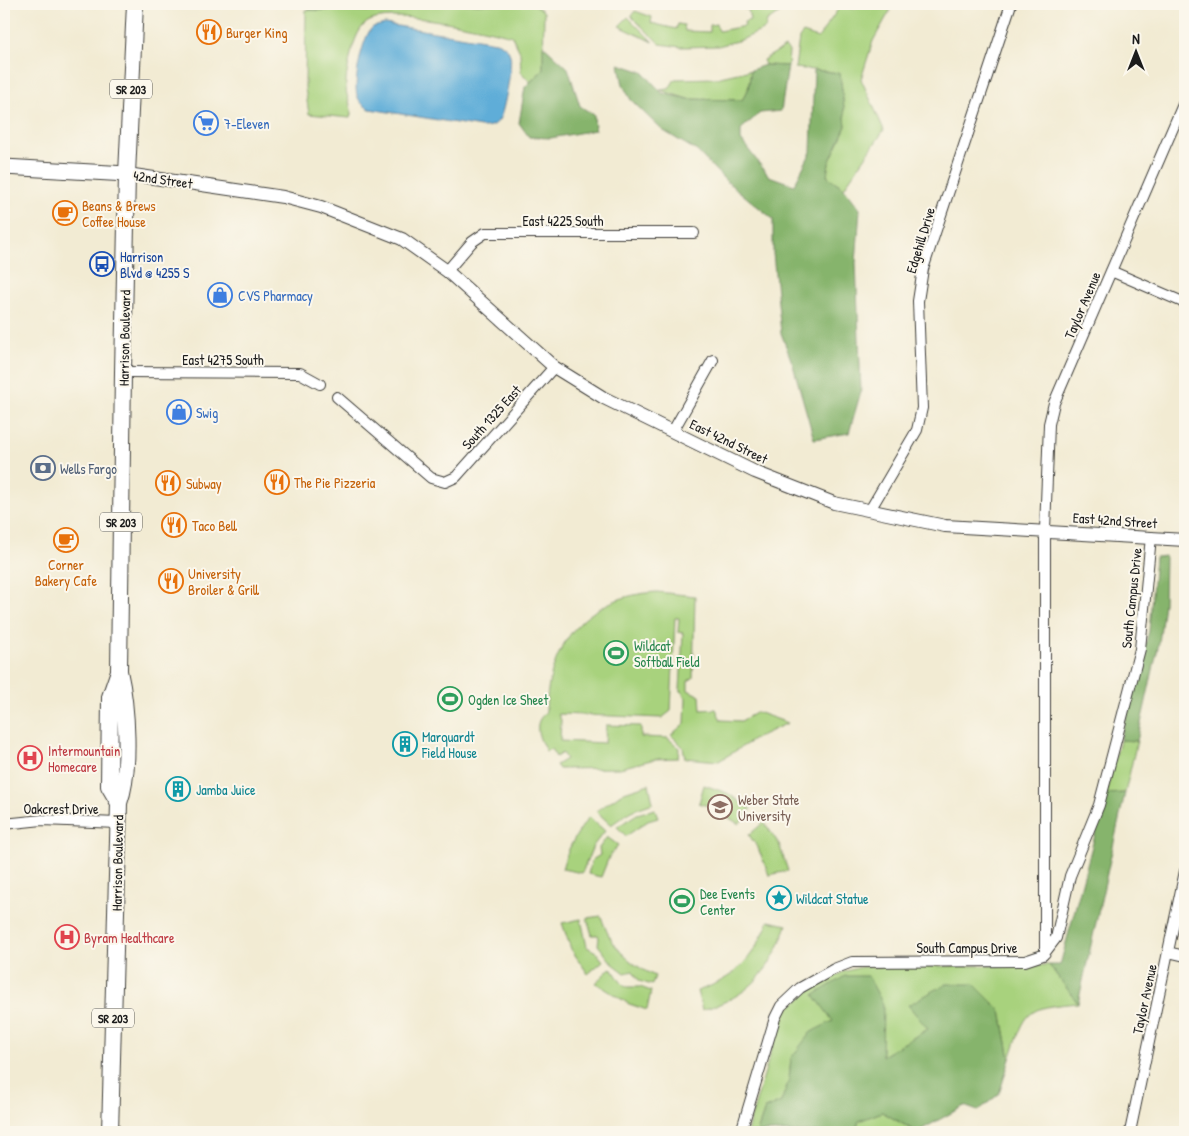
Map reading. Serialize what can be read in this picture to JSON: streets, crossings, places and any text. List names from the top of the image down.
{
  "streets": {
    "main road": ["SR 203", "42nd Street", "Harrison Boulevard"],
    "street": [
      "East 4225 South",
      "Edgehill Drive",
      "Taylor Avenue",
      "East 4275 South",
      "South 1325 East",
      "East 42nd Street",
      "South Campus Drive",
      "Oakcrest Drive"
    ]
  },
  "crossings": [
    ["42nd Street", "Harrison Boulevard"],
    ["42nd Street", "East 42nd Street"],
    ["East 4225 South", "East 42nd Street"],
    ["Edgehill Drive", "East 42nd Street"],
    ["Taylor Avenue", "East 42nd Street"],
    ["Taylor Avenue", "South Campus Drive"],
    ["Harrison Boulevard", "East 4275 South"],
    ["Harrison Boulevard", "Oakcrest Drive"],
    ["South 1325 East", "East 42nd Street"],
    ["East 42nd Street", "South Campus Drive"]
  ],
  "places": {
    "restaurant": [
      "Burger King",
      "The Pie Pizzeria",
      "Subway",
      "Taco Bell",
      "University Broiler & Grill"
    ],
    "supermarket": ["7-Eleven"],
    "cafe": ["Beans & Brews Coffee House", "Corner Bakery Cafe"],
    "bus stop": ["Harrison Blvd @ 4255 S"],
    "shop": ["CVS Pharmacy", "Swig"],
    "bank": ["Wells Fargo"],
    "sports": ["Wildcat Softball Field", "Ogden Ice Sheet", "Dee Events Center"],
    "building": ["Marquardt Field House", "Jamba Juice"],
    "hospital": ["Intermountain Homecare", "Byram Healthcare"],
    "school or university": ["Weber State University"],
    "place": ["Wildcat Statue"]
  },
  "north": "top"
}
